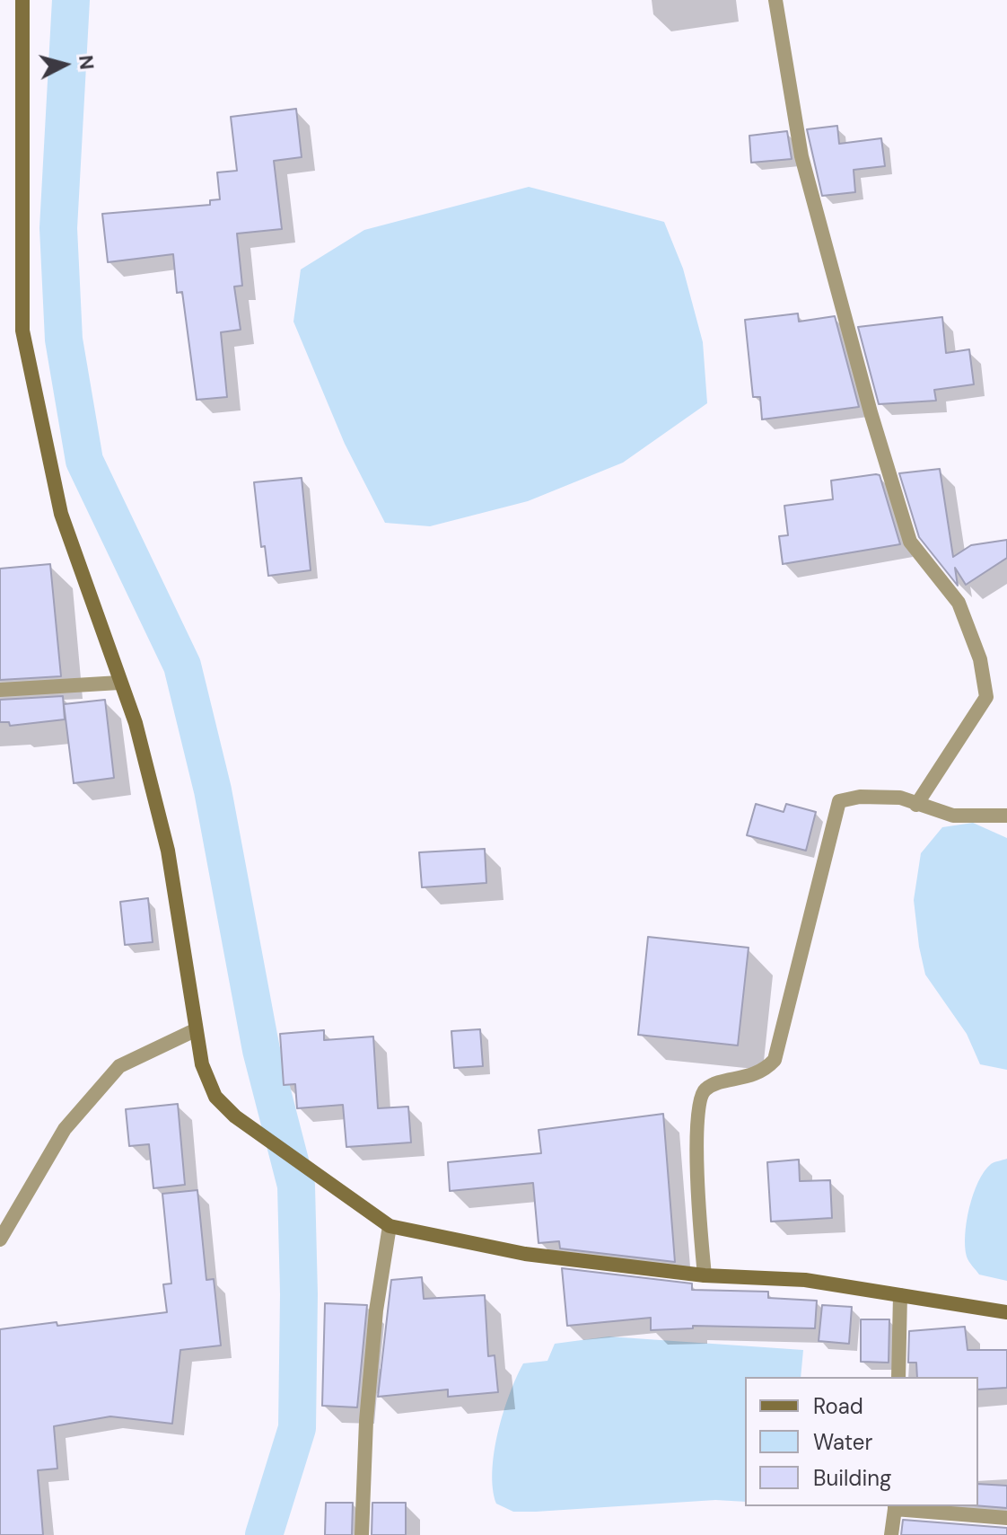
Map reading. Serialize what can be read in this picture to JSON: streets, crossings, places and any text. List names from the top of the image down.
{
  "legend": ["Road", "Water", "Building"],
  "north": "right"
}
